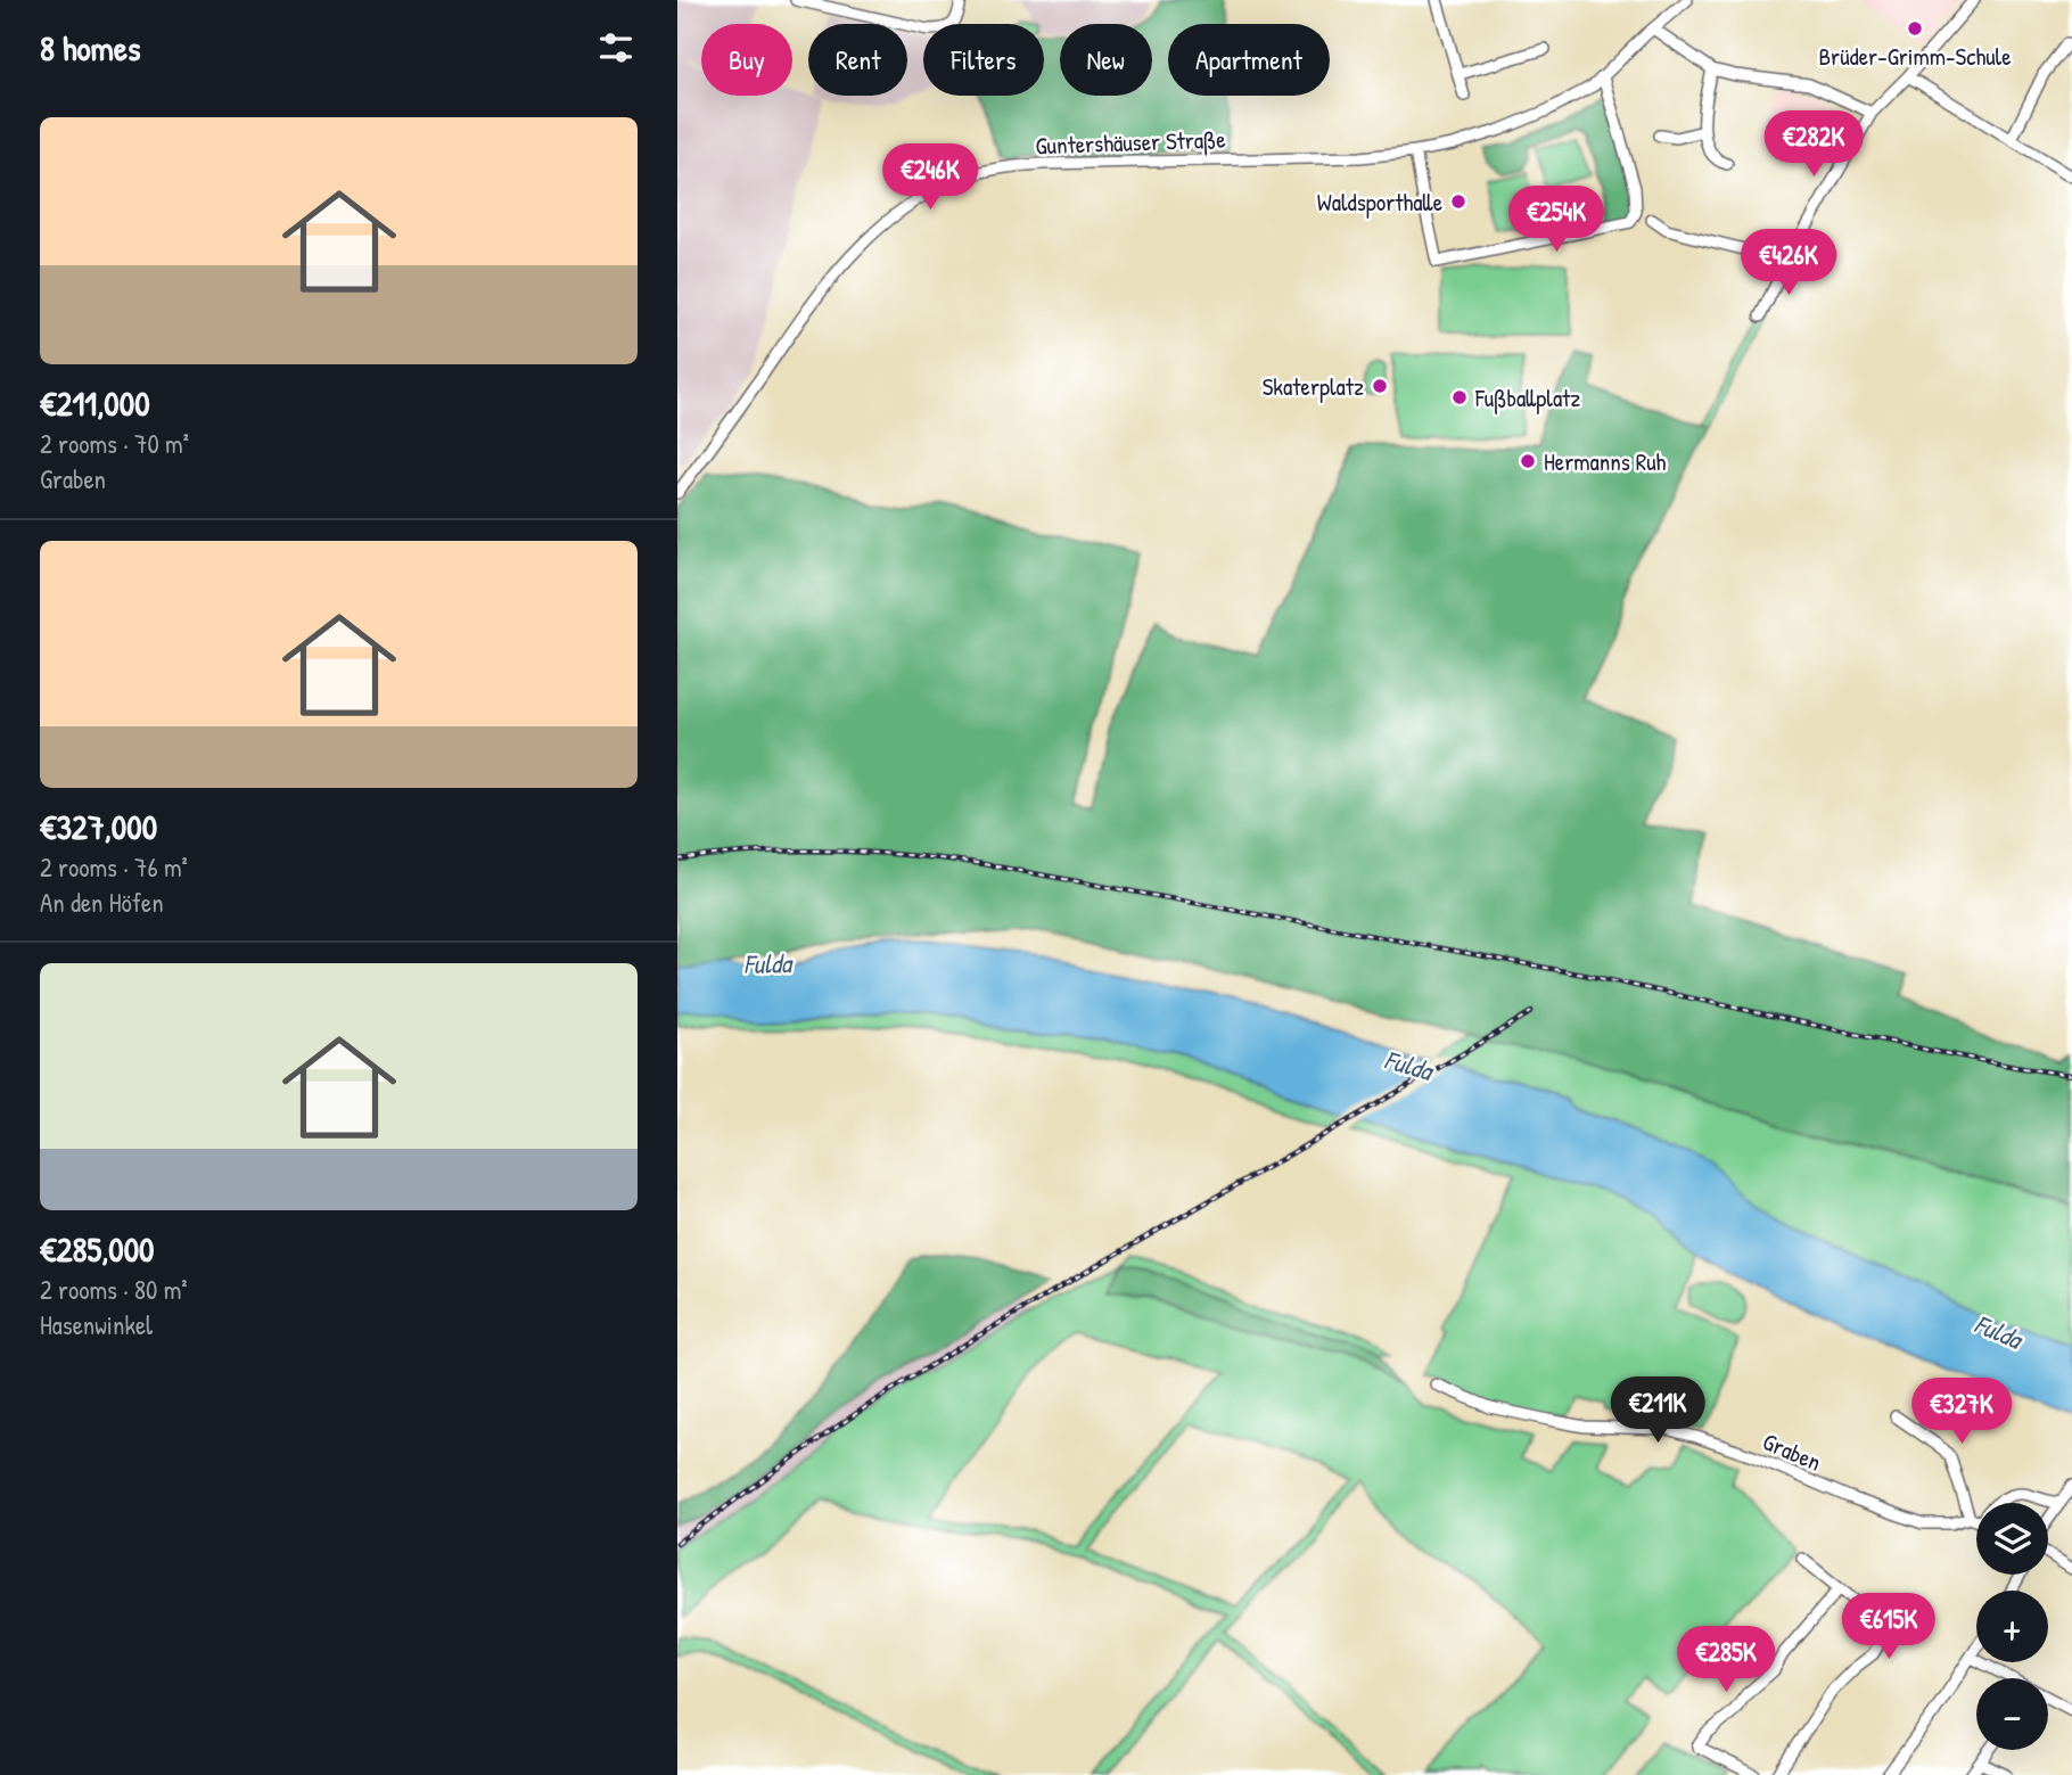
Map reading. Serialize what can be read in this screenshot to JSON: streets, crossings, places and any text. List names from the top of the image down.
{
  "streets": {
    "street": ["Guntershäuser Straße", "Graben"]
  },
  "water": ["Fulda"],
  "places": [
    "Brüder-Grimm-Schule",
    "Waldsporthalle",
    "Skaterplatz",
    "Fußballplatz",
    "Hermanns Ruh"
  ],
  "page": {
    "heading": "8 homes",
    "chip": [
      "Buy",
      "Rent",
      "Filters",
      "New",
      "Apartment"
    ],
    "list": [
      {
        "name": "€211,000",
        "note": "2 rooms · 70 m² · Graben"
      },
      {
        "name": "€327,000",
        "note": "2 rooms · 76 m² · An den Höfen"
      },
      {
        "name": "€285,000",
        "note": "2 rooms · 80 m² · Hasenwinkel"
      }
    ],
    "price": [
      "€282K",
      "€246K",
      "€254K",
      "€426K",
      "€211K",
      "€327K",
      "€615K",
      "€285K"
    ],
    "map_buttons": ["+", "−"]
  }
}
